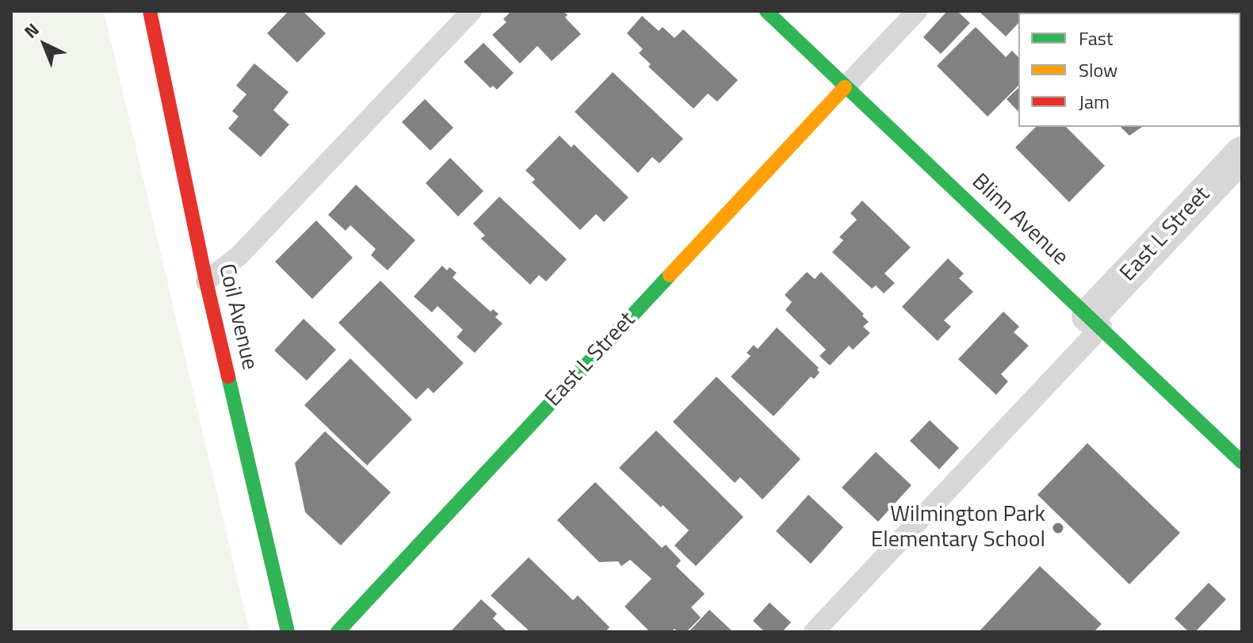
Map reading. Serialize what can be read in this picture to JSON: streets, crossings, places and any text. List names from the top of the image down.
{
  "streets": {
    "street": ["Blinn Avenue", "East L Street", "Coil Avenue"]
  },
  "crossings": [
    ["Blinn Avenue", "East L Street"]
  ],
  "places": ["Wilmington Park Elementary School"],
  "legend": ["Fast", "Slow", "Jam"],
  "north": "top left"
}
